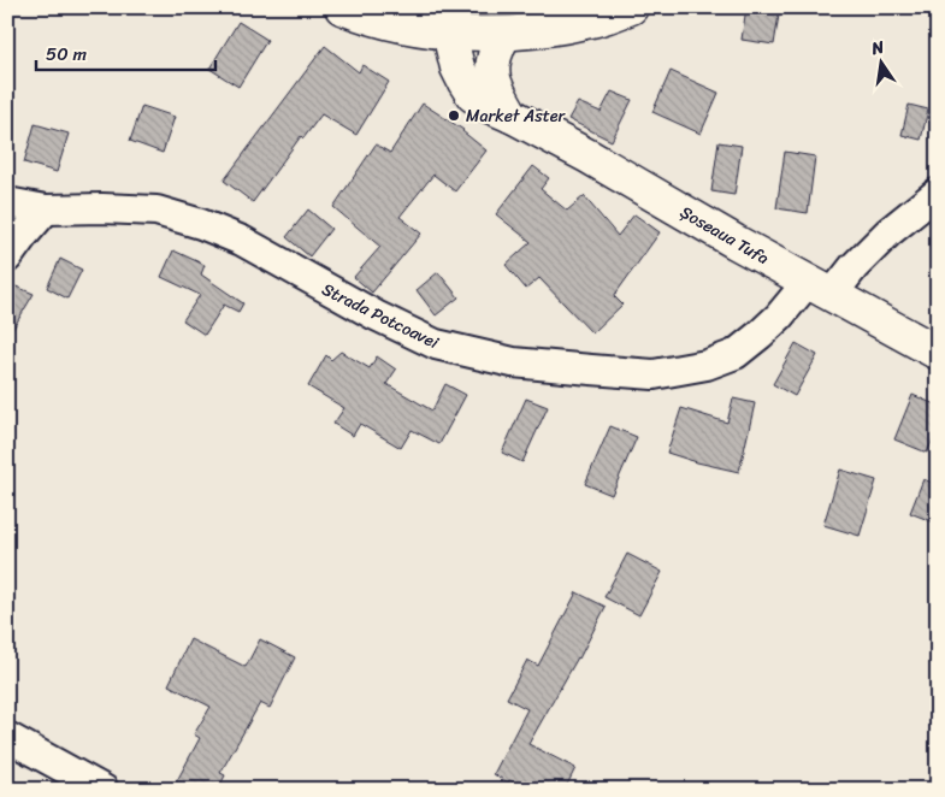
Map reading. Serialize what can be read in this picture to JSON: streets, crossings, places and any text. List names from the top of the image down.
{
  "streets": {
    "main road": ["Șoseaua Tufa"],
    "street": ["Strada Potcoavei"]
  },
  "crossings": [
    ["Șoseaua Tufa", "Strada Potcoavei"]
  ],
  "places": ["Market Aster"],
  "scale_bar": "50 m",
  "north": "top"
}
